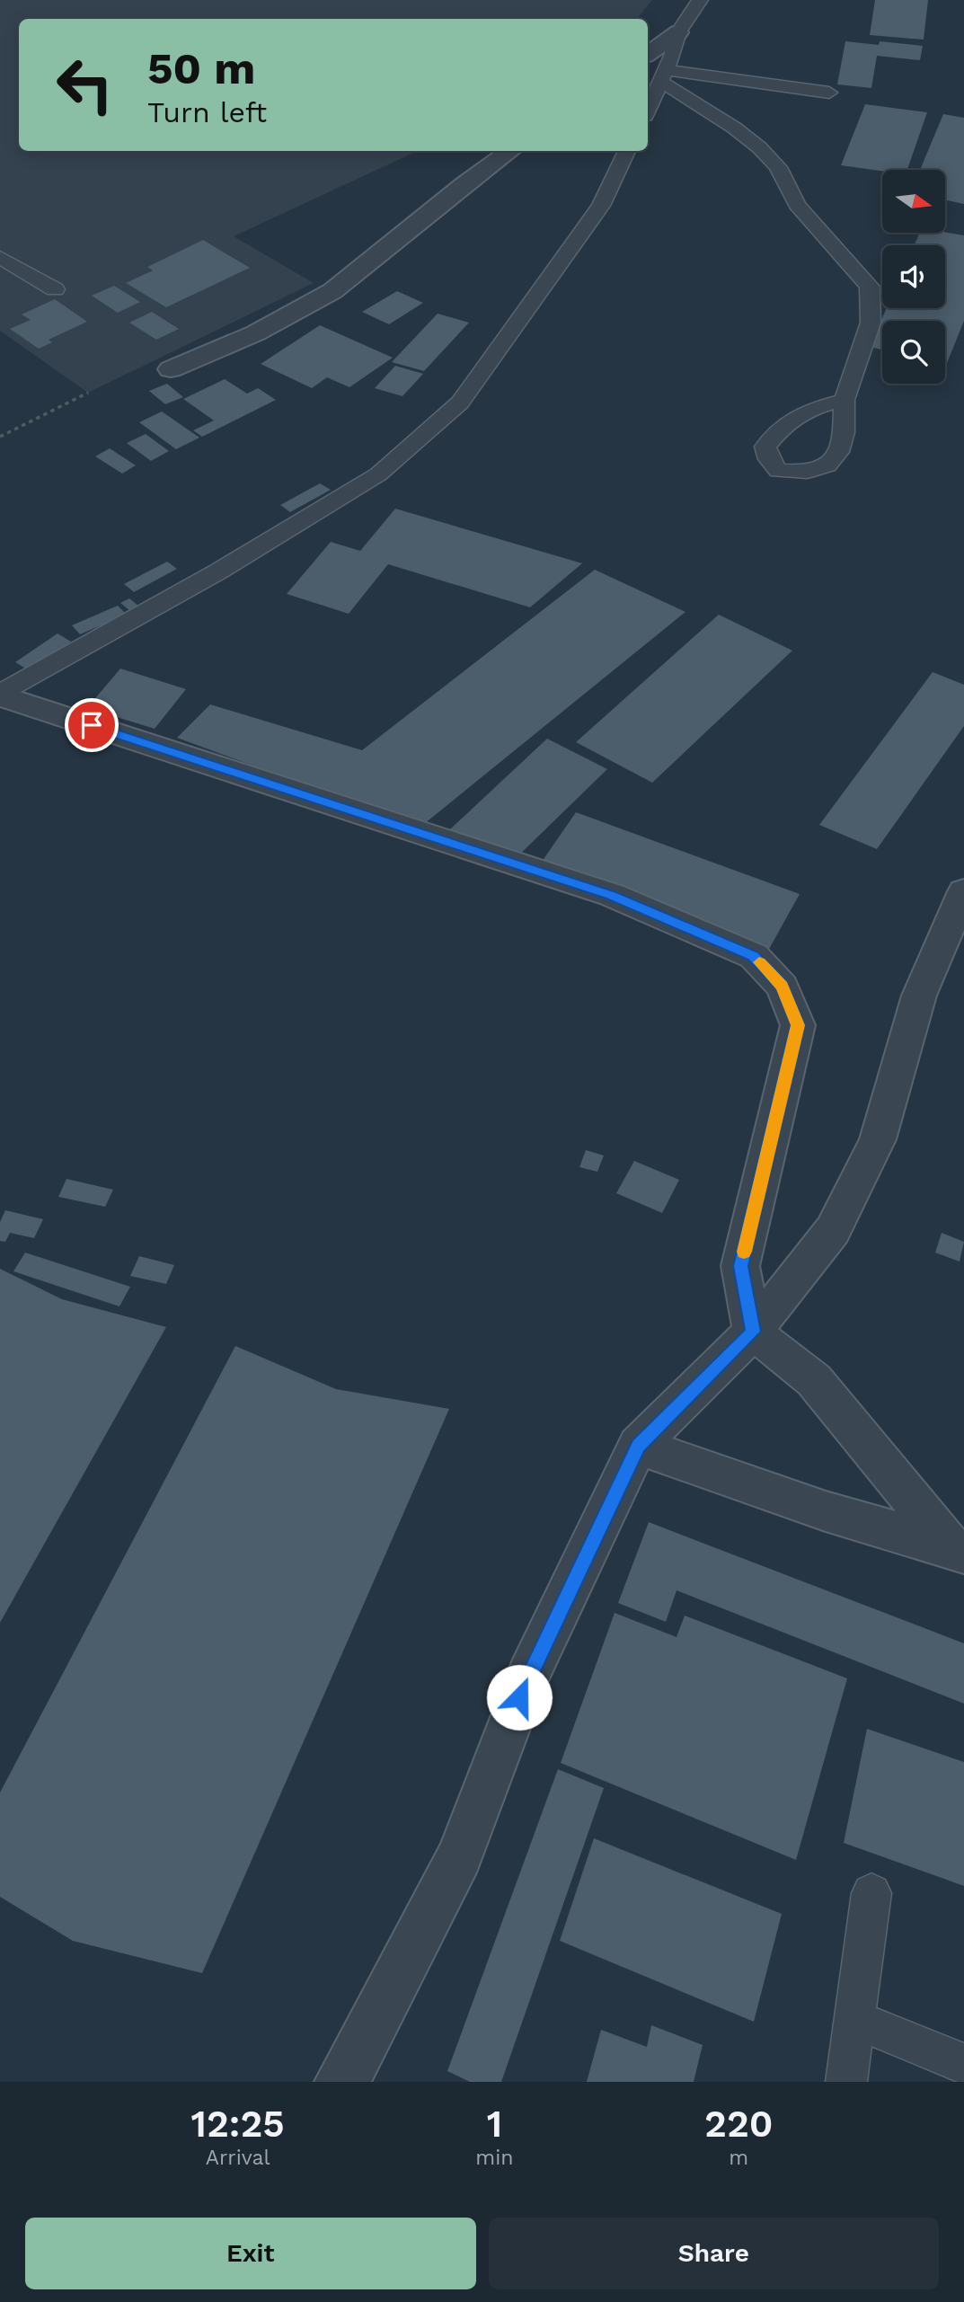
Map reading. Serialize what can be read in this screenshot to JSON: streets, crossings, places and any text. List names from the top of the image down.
{
  "north": "right",
  "page": {
    "turn": ["50 m", "Turn left"],
    "eta": [
      "12:25",
      "Arrival",
      "1",
      "min",
      "220",
      "m"
    ],
    "buttons": ["Exit", "Share"]
  }
}
